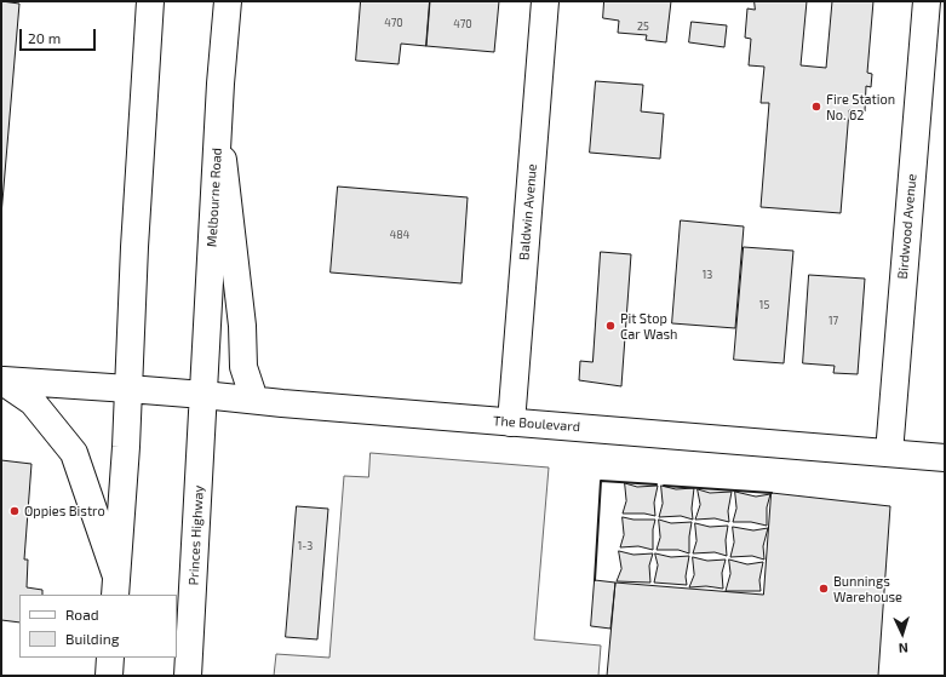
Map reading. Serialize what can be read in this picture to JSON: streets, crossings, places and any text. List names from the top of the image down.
{
  "streets": {
    "main road": [
      "Melbourne Road",
      "Baldwin Avenue",
      "Birdwood Avenue",
      "The Boulevard",
      "Princes Highway"
    ]
  },
  "crossings": [
    ["Melbourne Road", "The Boulevard"],
    ["Melbourne Road", "Princes Highway"],
    ["Baldwin Avenue", "The Boulevard"],
    ["Birdwood Avenue", "The Boulevard"],
    ["The Boulevard", "Princes Highway"]
  ],
  "places": [
    "Fire Station No. 62",
    "Pit Stop Car Wash",
    "Oppies Bistro",
    "Bunnings Warehouse"
  ],
  "house_numbers": [
    "470",
    "470",
    "25",
    "484",
    "13",
    "15",
    "17",
    "1-3"
  ],
  "legend": ["Road", "Building"],
  "scale_bar": "20 m",
  "north": "bottom"
}
